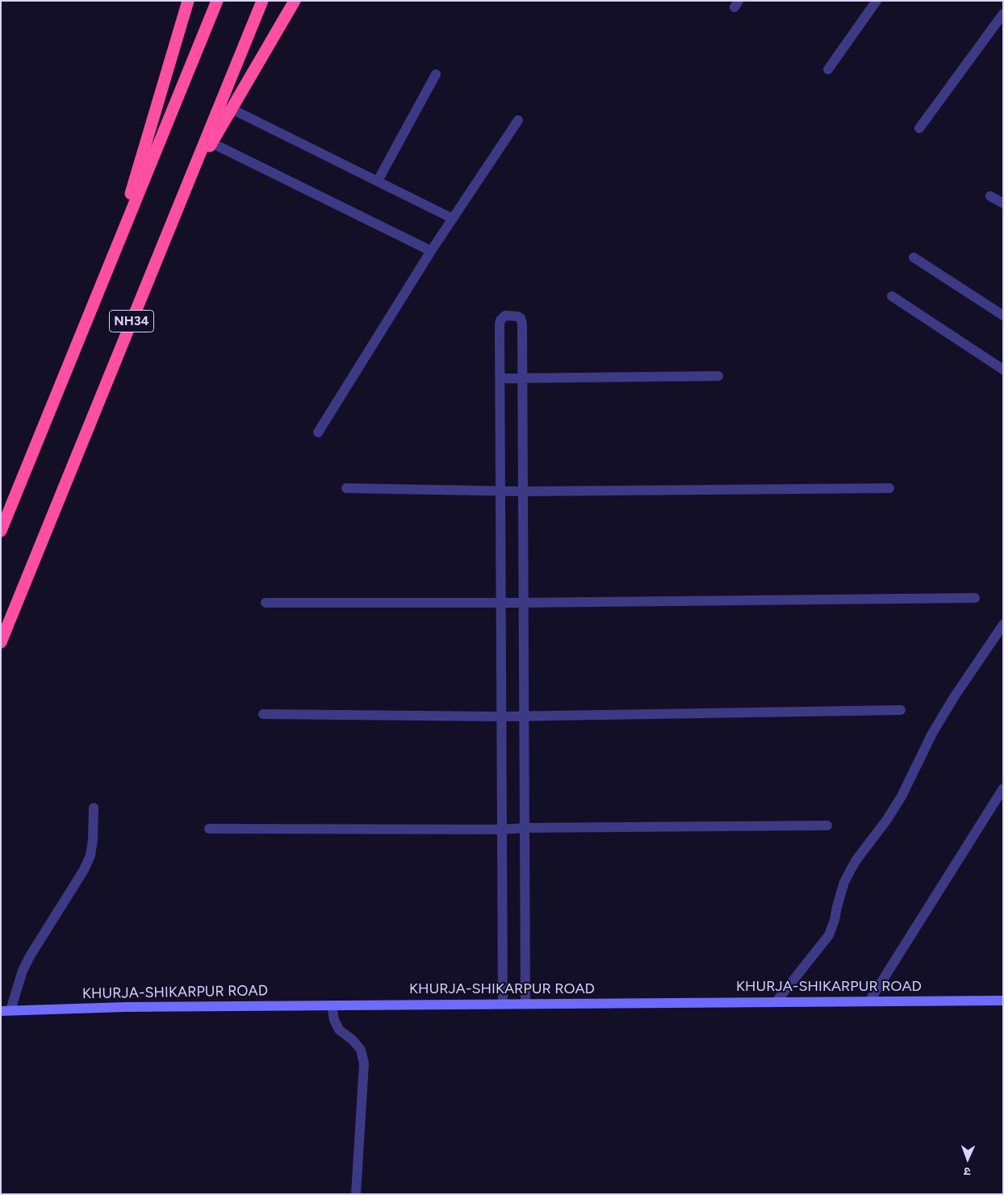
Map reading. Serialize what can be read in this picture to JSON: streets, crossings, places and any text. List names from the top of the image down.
{
  "streets": {
    "highway": ["NH34"],
    "street": ["KHURJA-SHIKARPUR ROAD"]
  },
  "north": "bottom"
}
